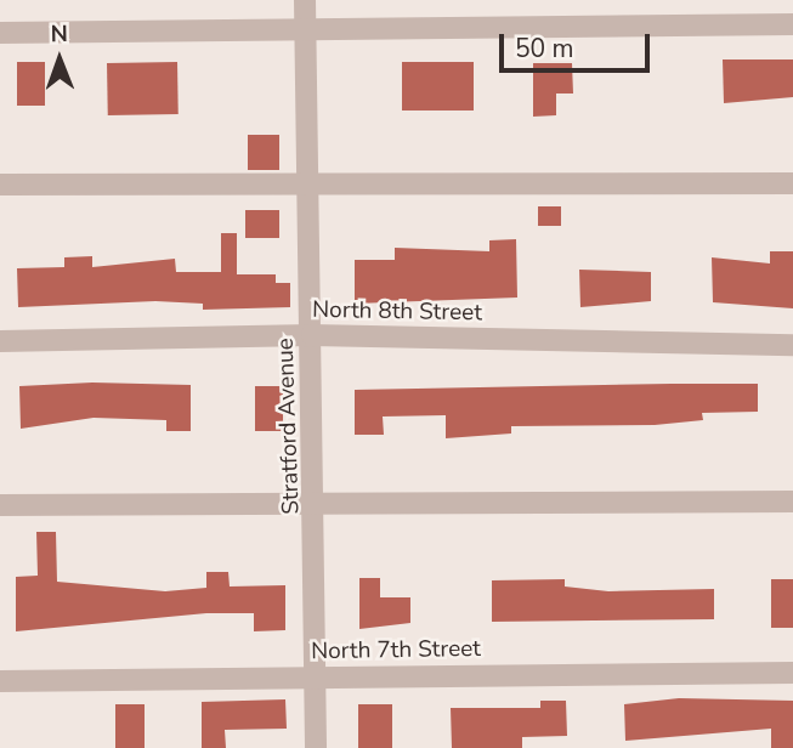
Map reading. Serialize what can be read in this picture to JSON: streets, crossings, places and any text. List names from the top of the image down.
{
  "streets": {
    "street": ["North 8th Street", "Stratford Avenue", "North 7th Street"]
  },
  "crossings": [
    ["North 8th Street", "Stratford Avenue"],
    ["Stratford Avenue", "North 7th Street"]
  ],
  "scale_bar": "50 m",
  "north": "top"
}
